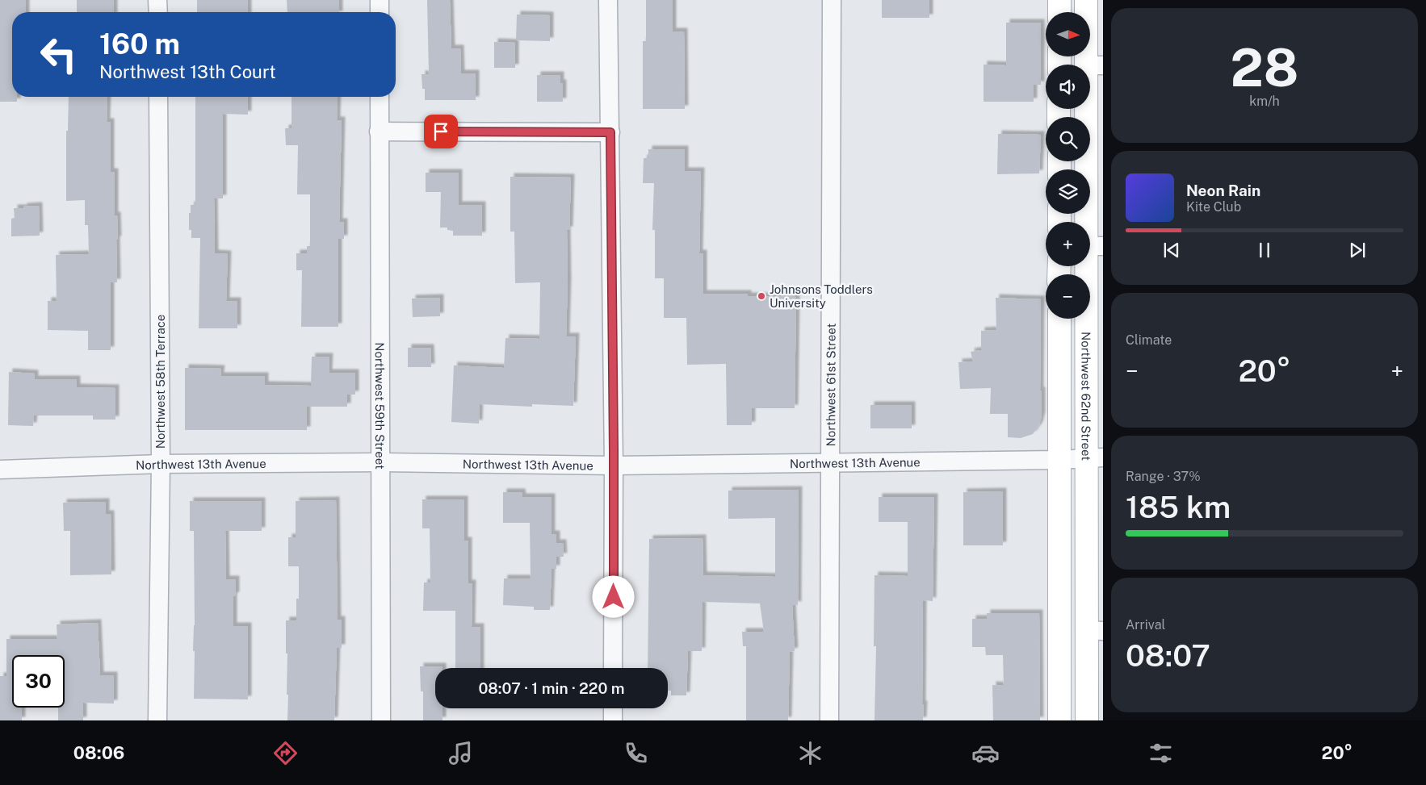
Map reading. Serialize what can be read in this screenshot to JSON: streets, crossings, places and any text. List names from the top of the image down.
{
  "streets": {
    "main road": ["Northwest 62nd Street"],
    "street": [
      "Northwest 58th Terrace",
      "Northwest 61st Street",
      "Northwest 59th Street",
      "Northwest 13th Avenue"
    ]
  },
  "crossings": [
    ["Northwest 58th Terrace", "Northwest 13th Avenue"],
    ["Northwest 61st Street", "Northwest 13th Avenue"],
    ["Northwest 62nd Street", "Northwest 13th Avenue"],
    ["Northwest 59th Street", "Northwest 13th Avenue"]
  ],
  "places": ["Johnsons Toddlers University"],
  "north": "right",
  "page": {
    "tile": [
      ["28", "km/h"],
      "Climate",
      ["Range · 37%", "185 km"],
      ["Arrival", "08:07"]
    ],
    "map_buttons": ["+", "−"],
    "turn": ["160 m", "Northwest 13th Court"],
    "song": ["Neon Rain", "Kite Club"],
    "heat": ["−", "20°", "+"],
    "limit": "30",
    "trip": "08:07 · 1 min · 220 m",
    "tabs": ["08:06", "20°"]
  }
}
